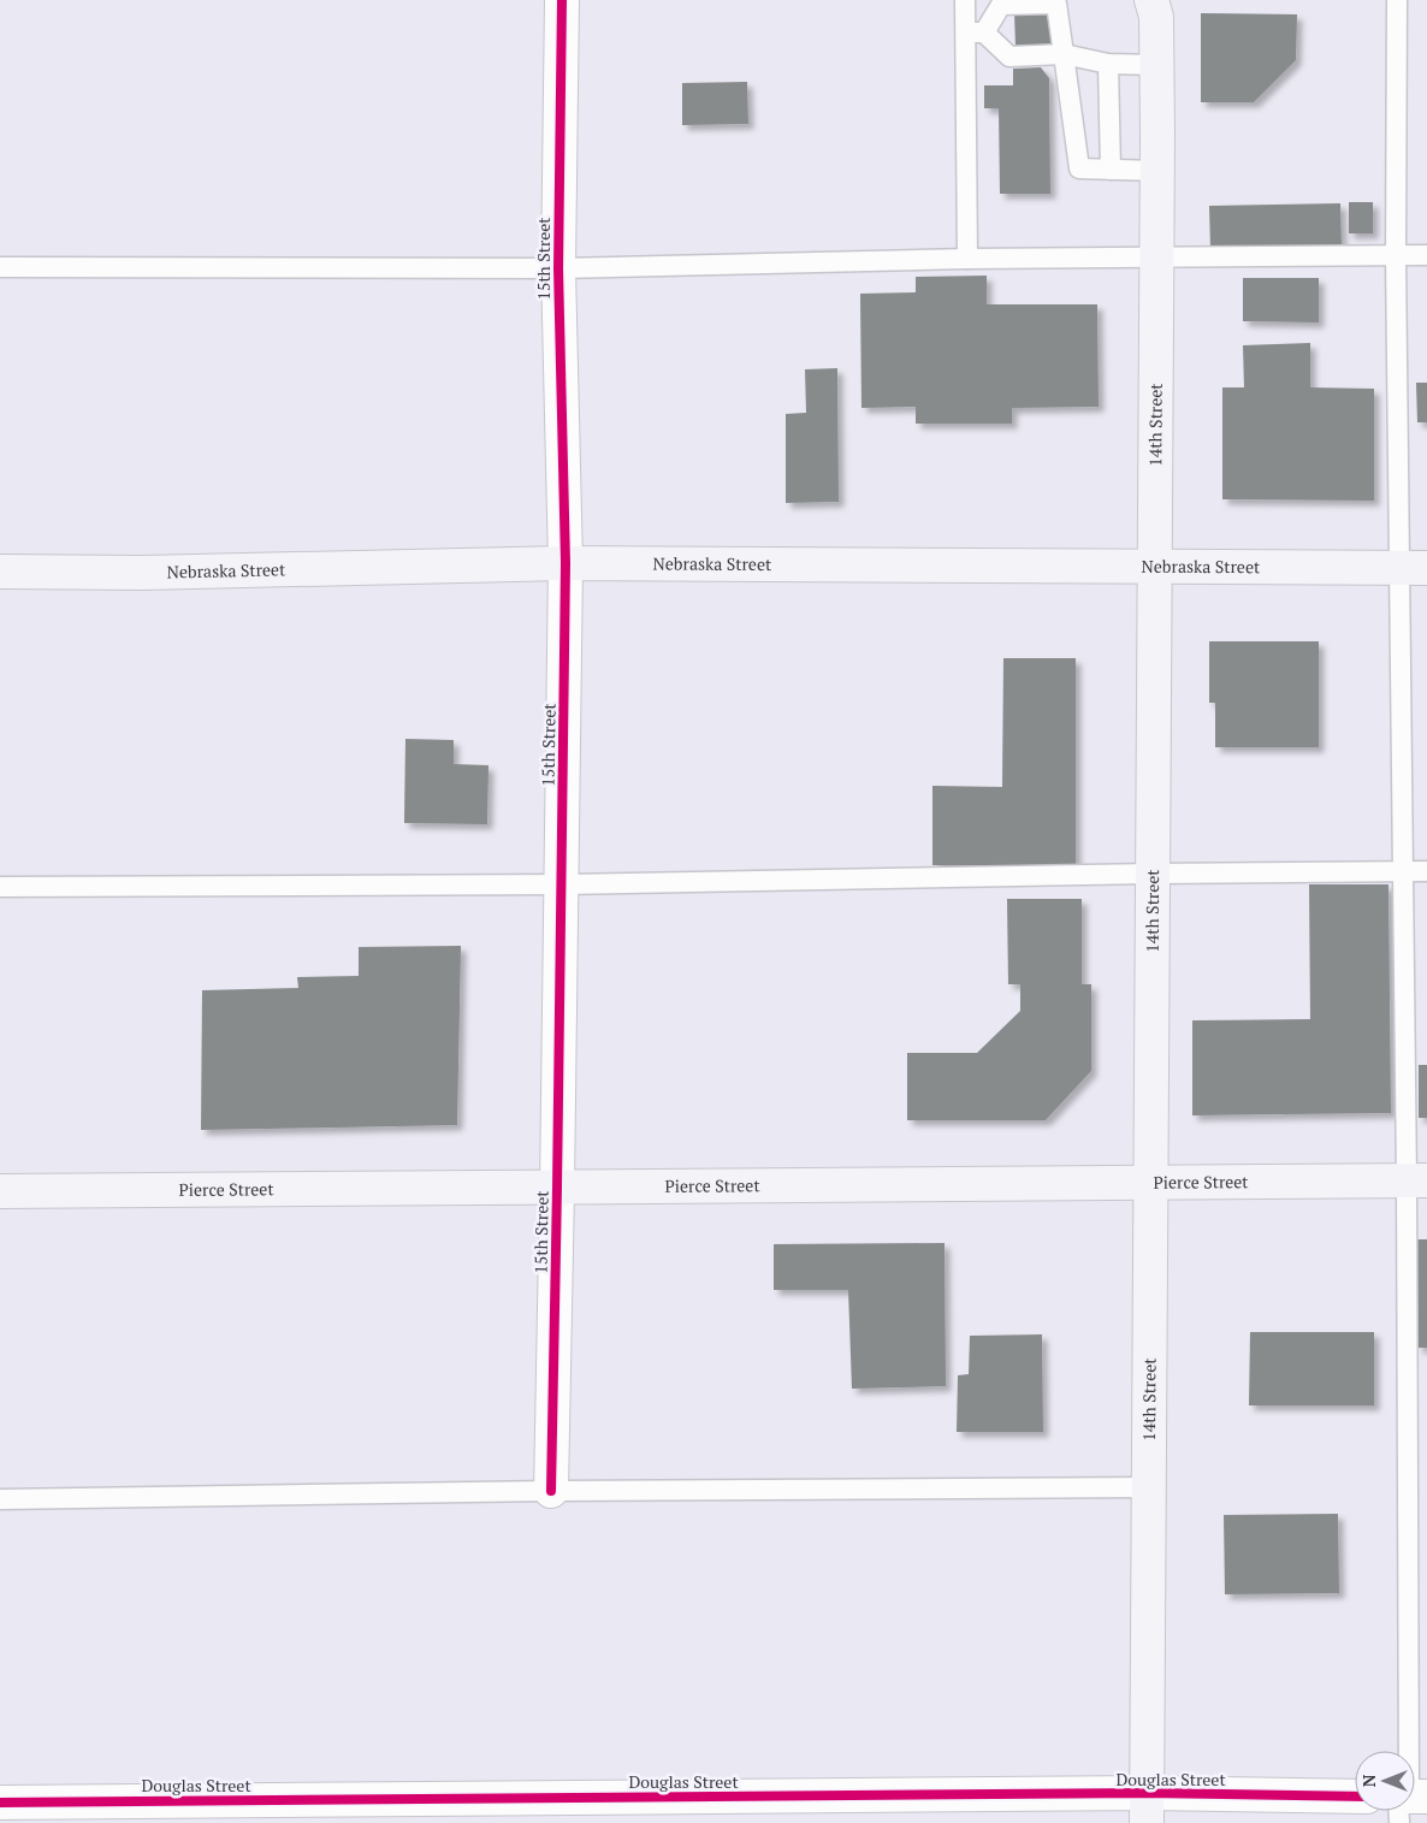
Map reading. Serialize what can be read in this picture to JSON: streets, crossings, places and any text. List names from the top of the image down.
{
  "streets": {
    "main road": ["14th Street", "Nebraska Street", "Pierce Street"],
    "street": ["15th Street", "Douglas Street"]
  },
  "crossings": [
    ["15th Street", "Nebraska Street"],
    ["15th Street", "Pierce Street"],
    ["14th Street", "Nebraska Street"],
    ["14th Street", "Pierce Street"],
    ["14th Street", "Douglas Street"]
  ],
  "north": "left"
}
